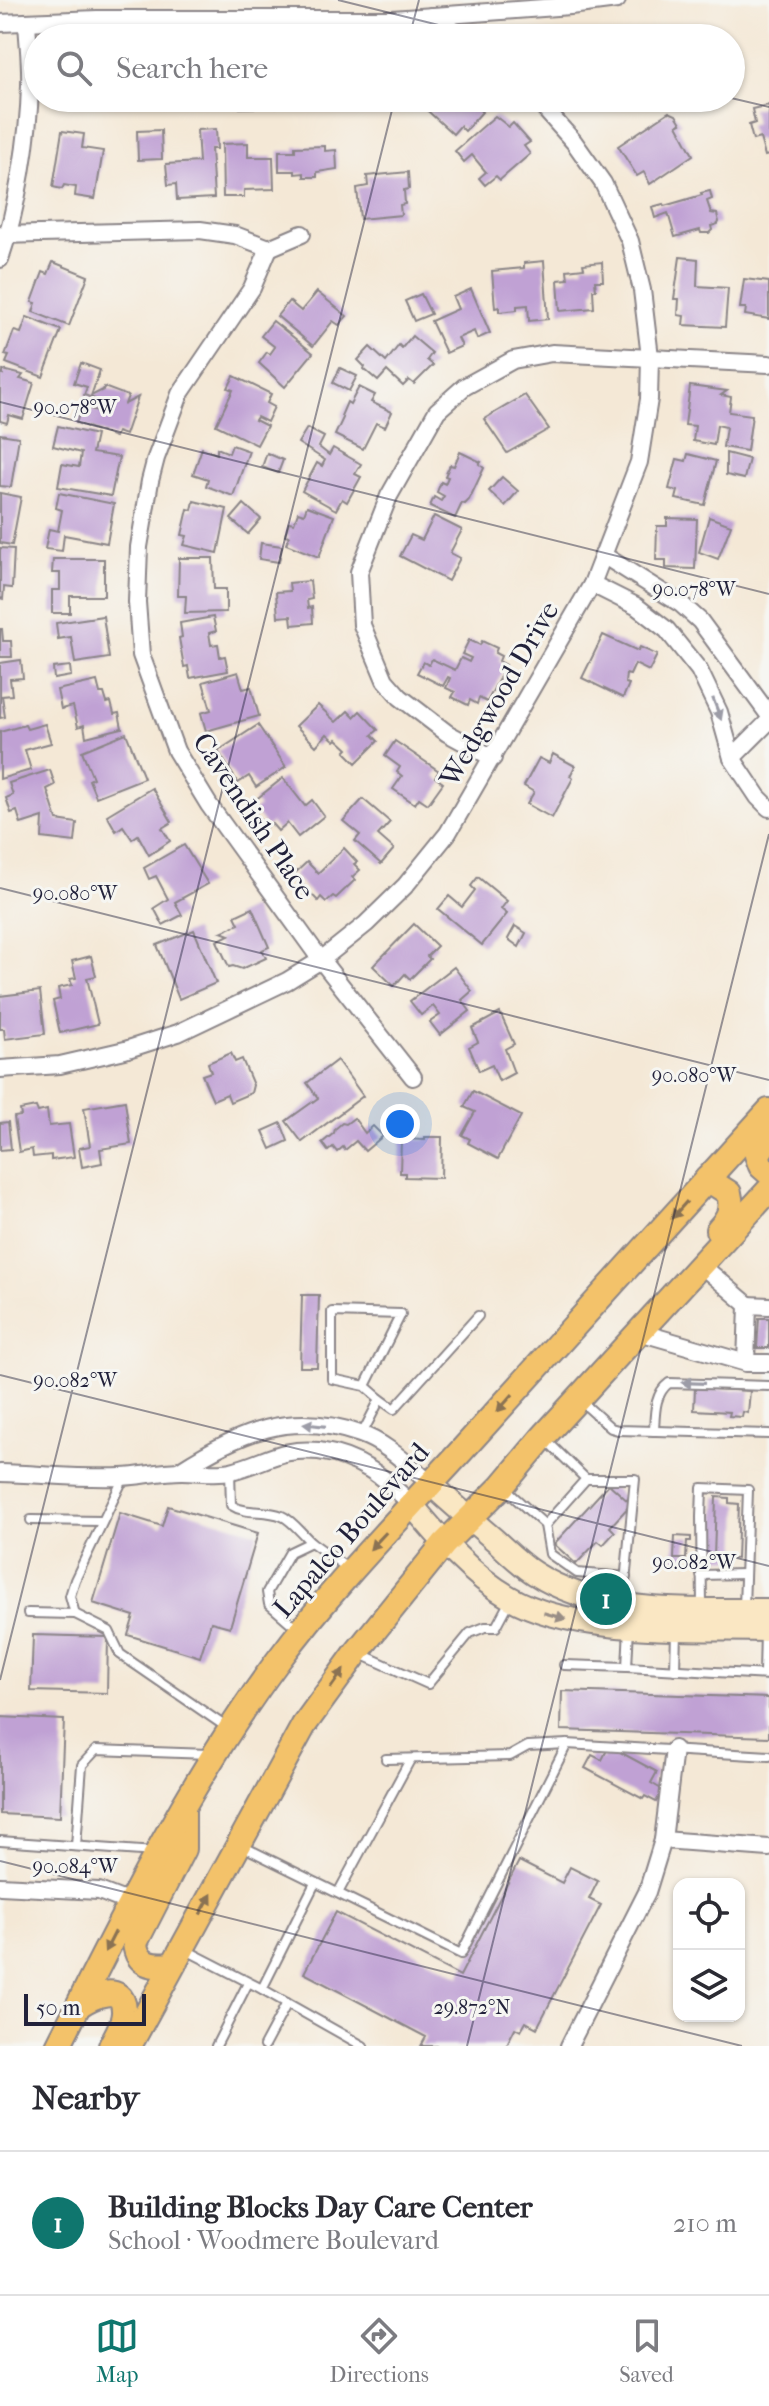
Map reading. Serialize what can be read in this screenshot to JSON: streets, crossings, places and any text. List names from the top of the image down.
{
  "streets": {
    "main road": ["Lapalco Boulevard"],
    "street": ["Wedgwood Drive", "Cavendish Place"]
  },
  "crossings": [
    ["Wedgwood Drive", "Cavendish Place"]
  ],
  "scale_bar": "50 m",
  "page": {
    "search": "Search here",
    "pins": "1",
    "scale": "50 m",
    "heading": "Nearby",
    "list": [
      {
        "mark": "1",
        "name": "Building Blocks Day Care Center",
        "note": "School · Woodmere Boulevard",
        "value": "210 m"
      }
    ],
    "nav": ["Map", "Directions", "Saved"]
  },
  "coordinates": [
    "90.078°W",
    "90.080°W",
    "90.082°W",
    "90.084°W",
    "29.872°N"
  ]
}
